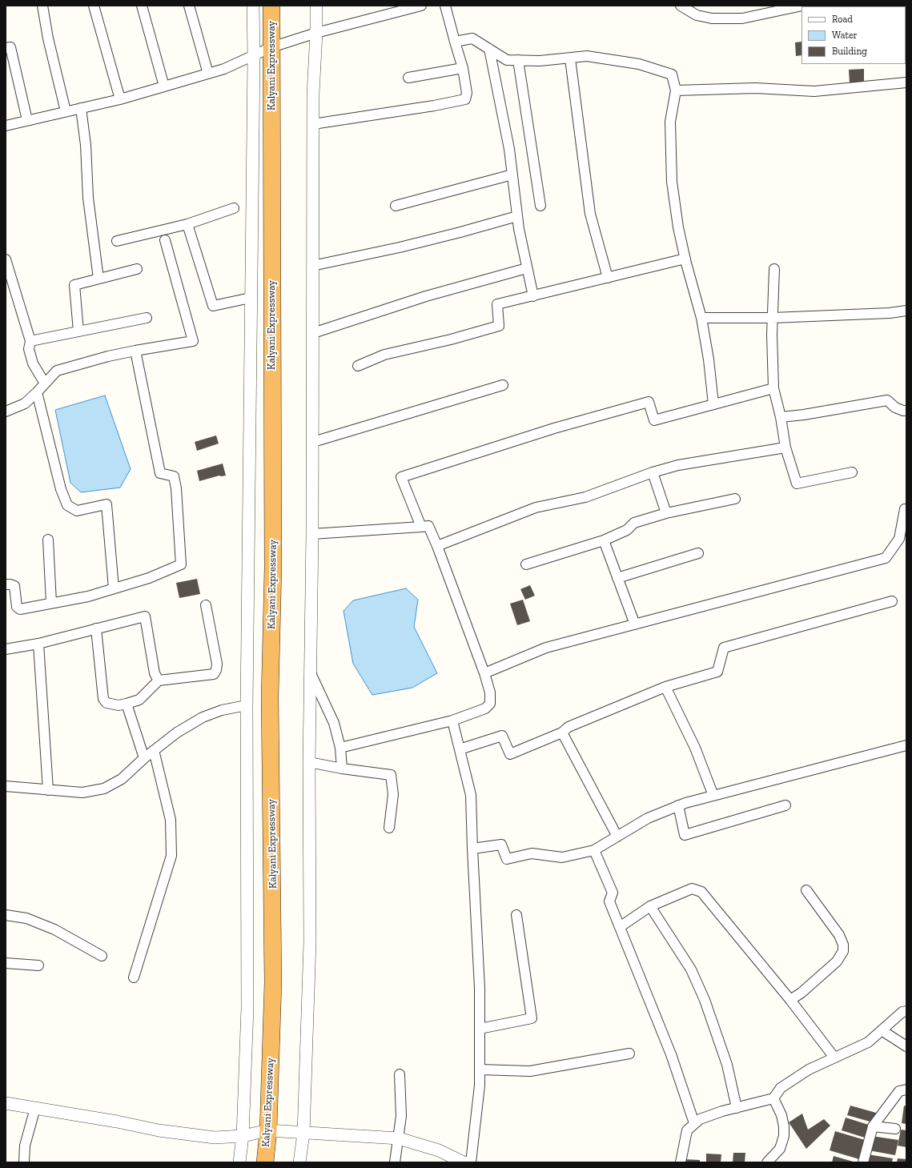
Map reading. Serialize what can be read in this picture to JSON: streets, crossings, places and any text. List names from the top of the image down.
{
  "streets": {
    "highway": ["Kalyani Expressway"]
  },
  "legend": ["Road", "Water", "Building"]
}
